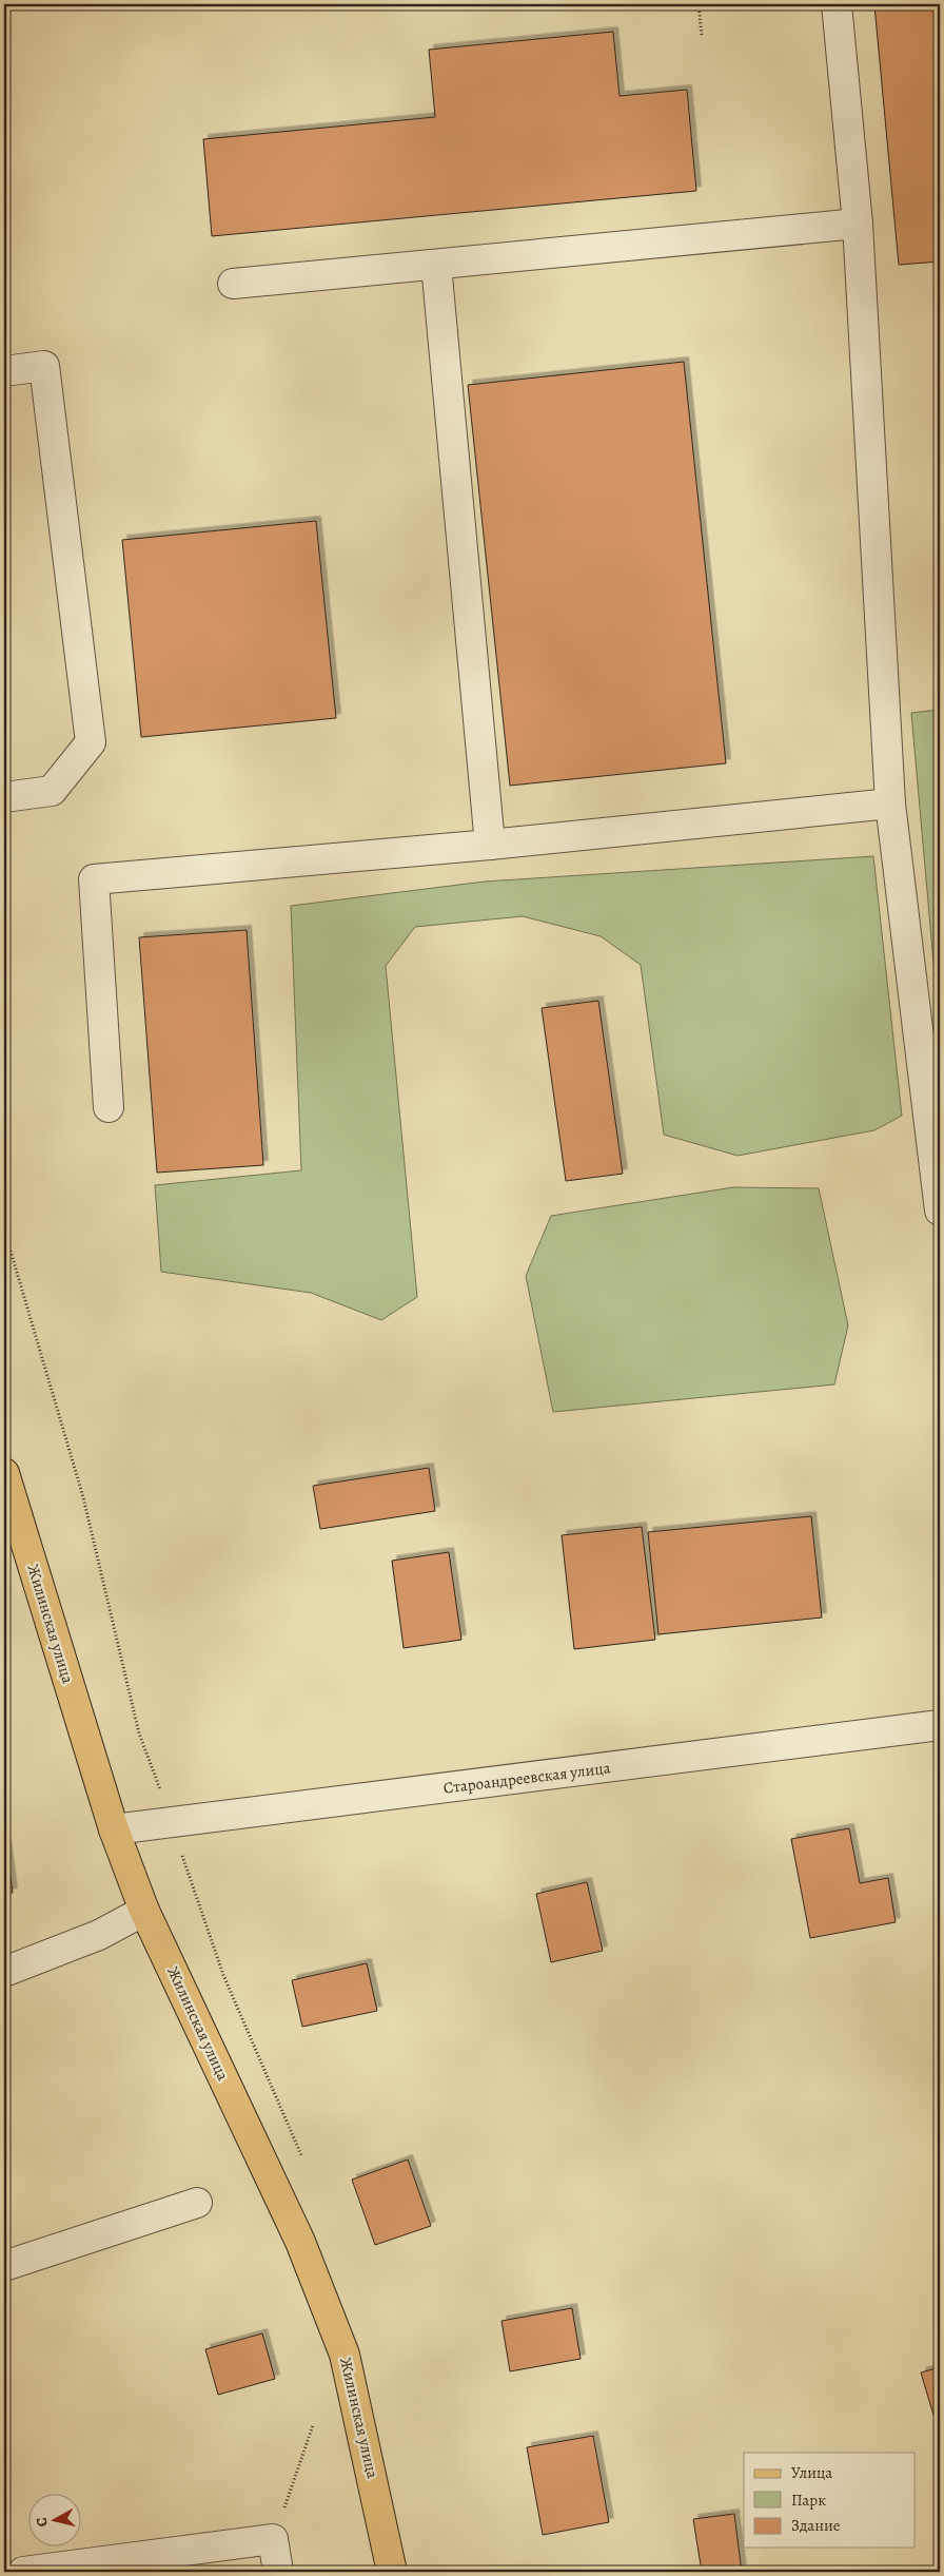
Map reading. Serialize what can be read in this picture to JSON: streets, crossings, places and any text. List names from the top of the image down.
{
  "streets": {
    "main road": ["Жилинская улица"],
    "street": ["Староандреевская улица"]
  },
  "crossings": [
    ["Жилинская улица", "Староандреевская улица"]
  ],
  "legend": ["Улица", "Парк", "Здание"],
  "north": "left"
}
